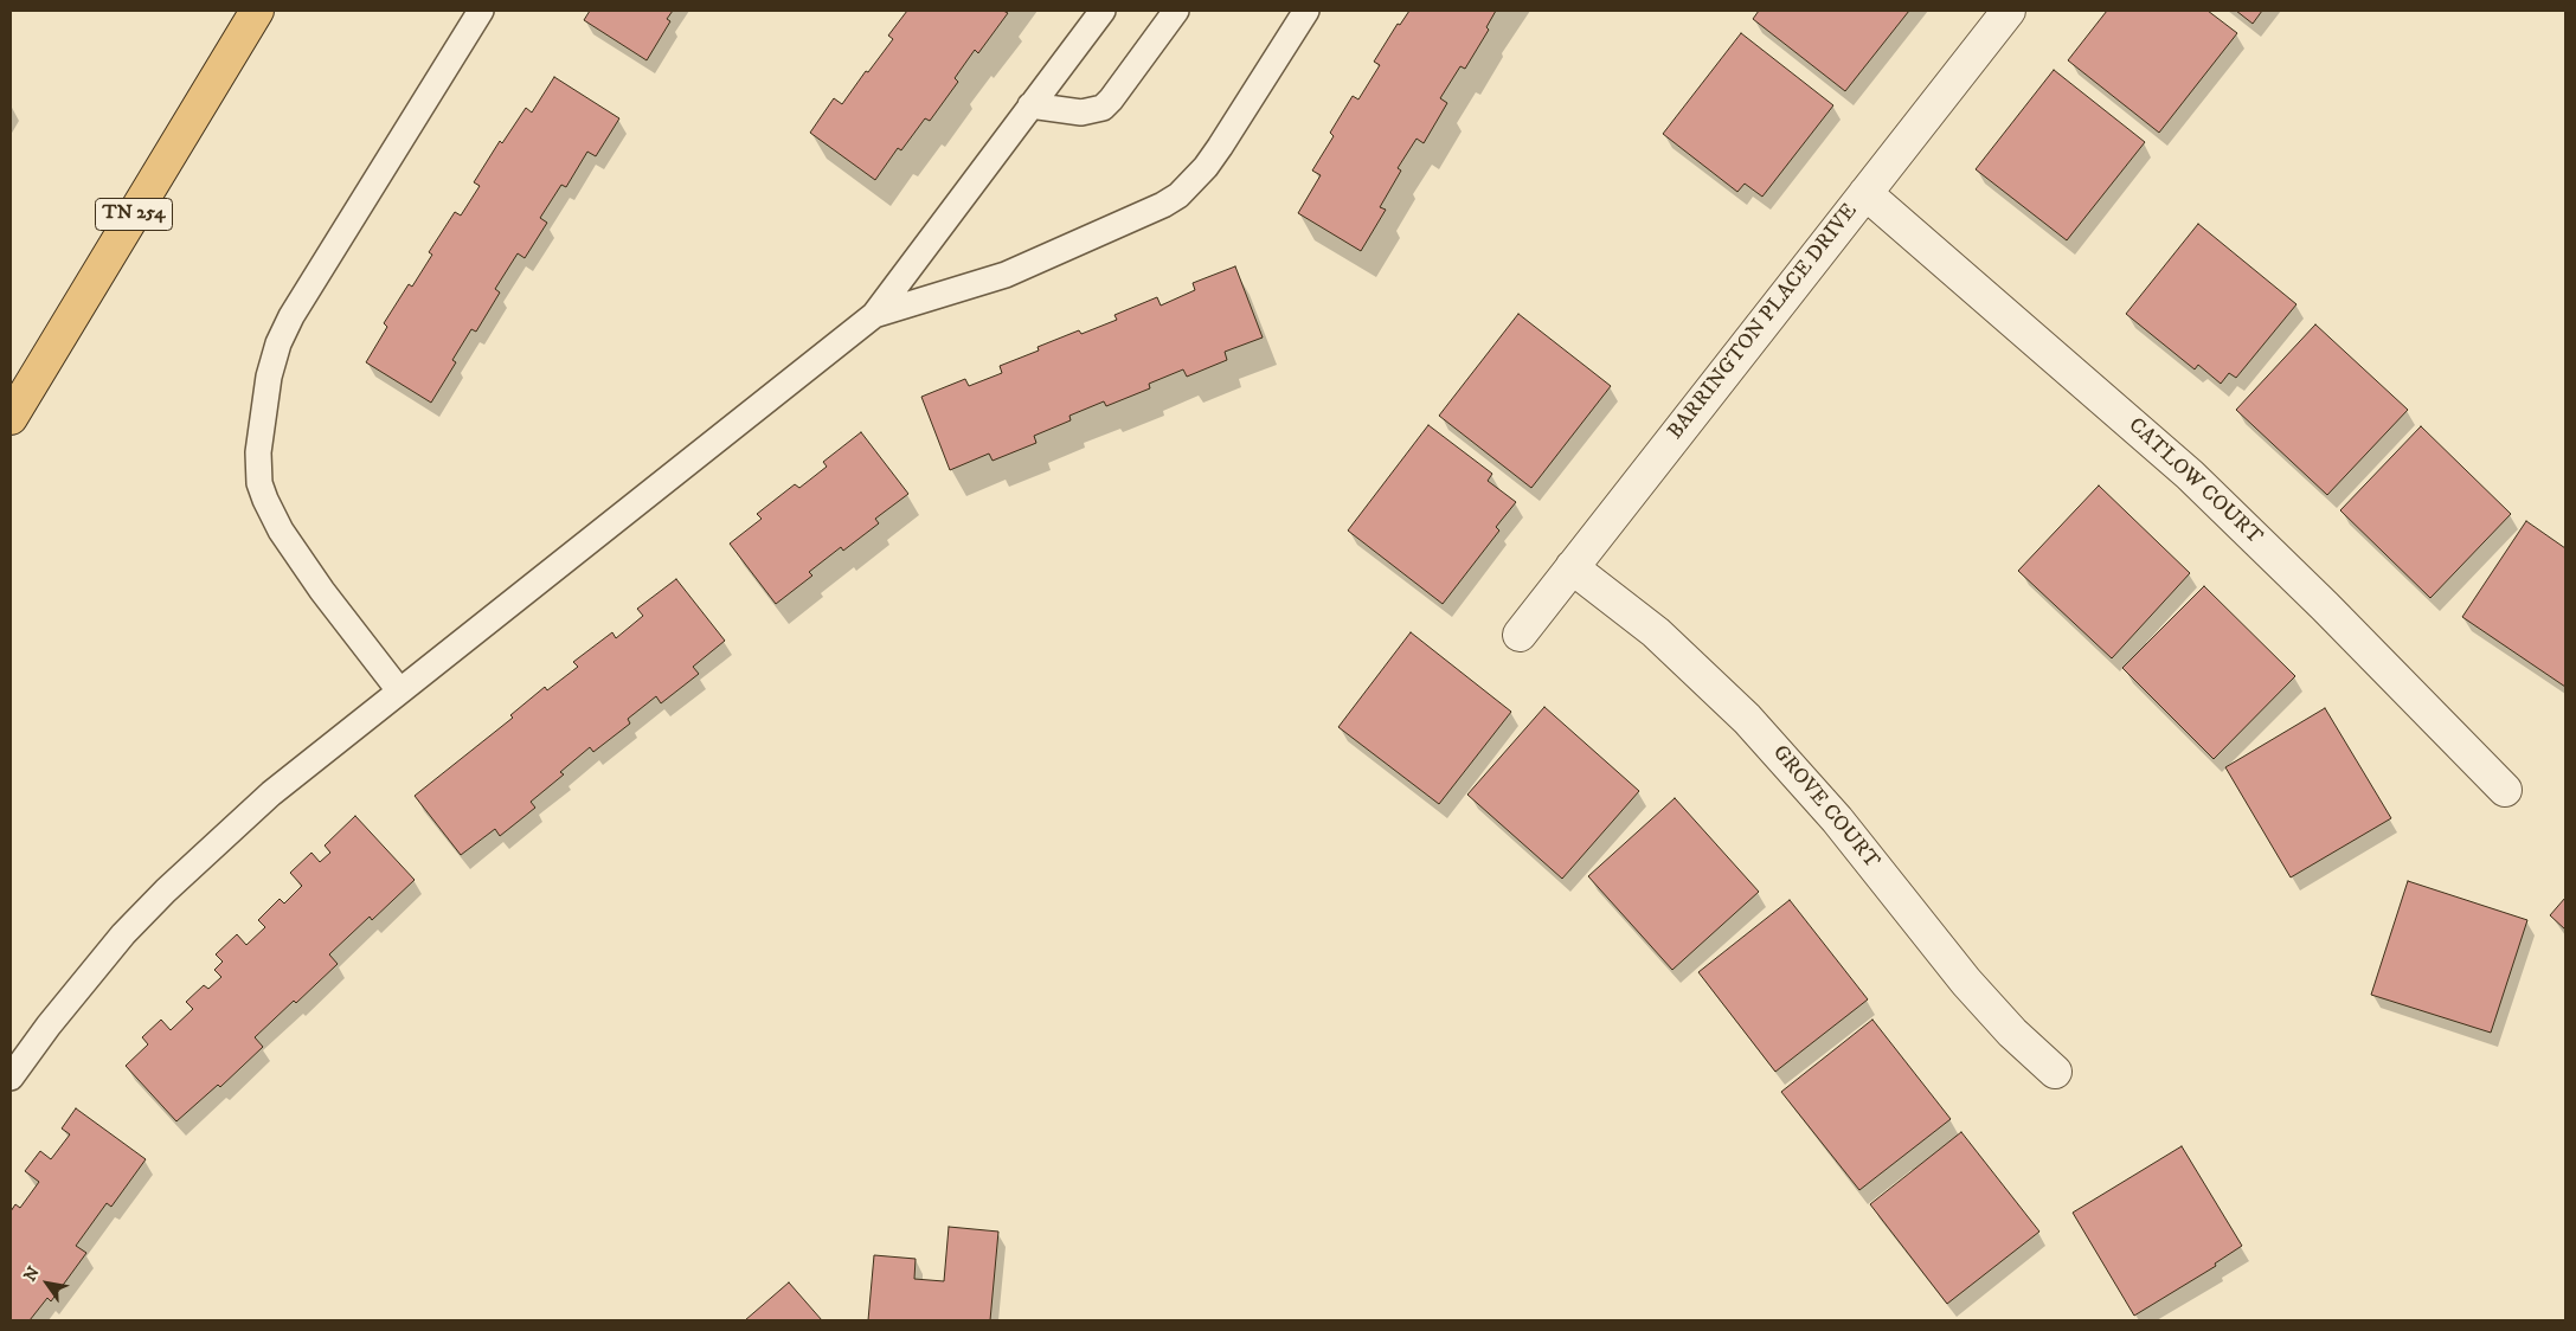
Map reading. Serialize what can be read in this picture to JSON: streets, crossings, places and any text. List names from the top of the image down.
{
  "streets": {
    "main road": ["TN 254"],
    "street": ["BARRINGTON PLACE DRIVE", "CATLOW COURT", "GROVE COURT"]
  },
  "crossings": [
    ["BARRINGTON PLACE DRIVE", "CATLOW COURT"],
    ["BARRINGTON PLACE DRIVE", "GROVE COURT"]
  ],
  "north": "top left"
}
